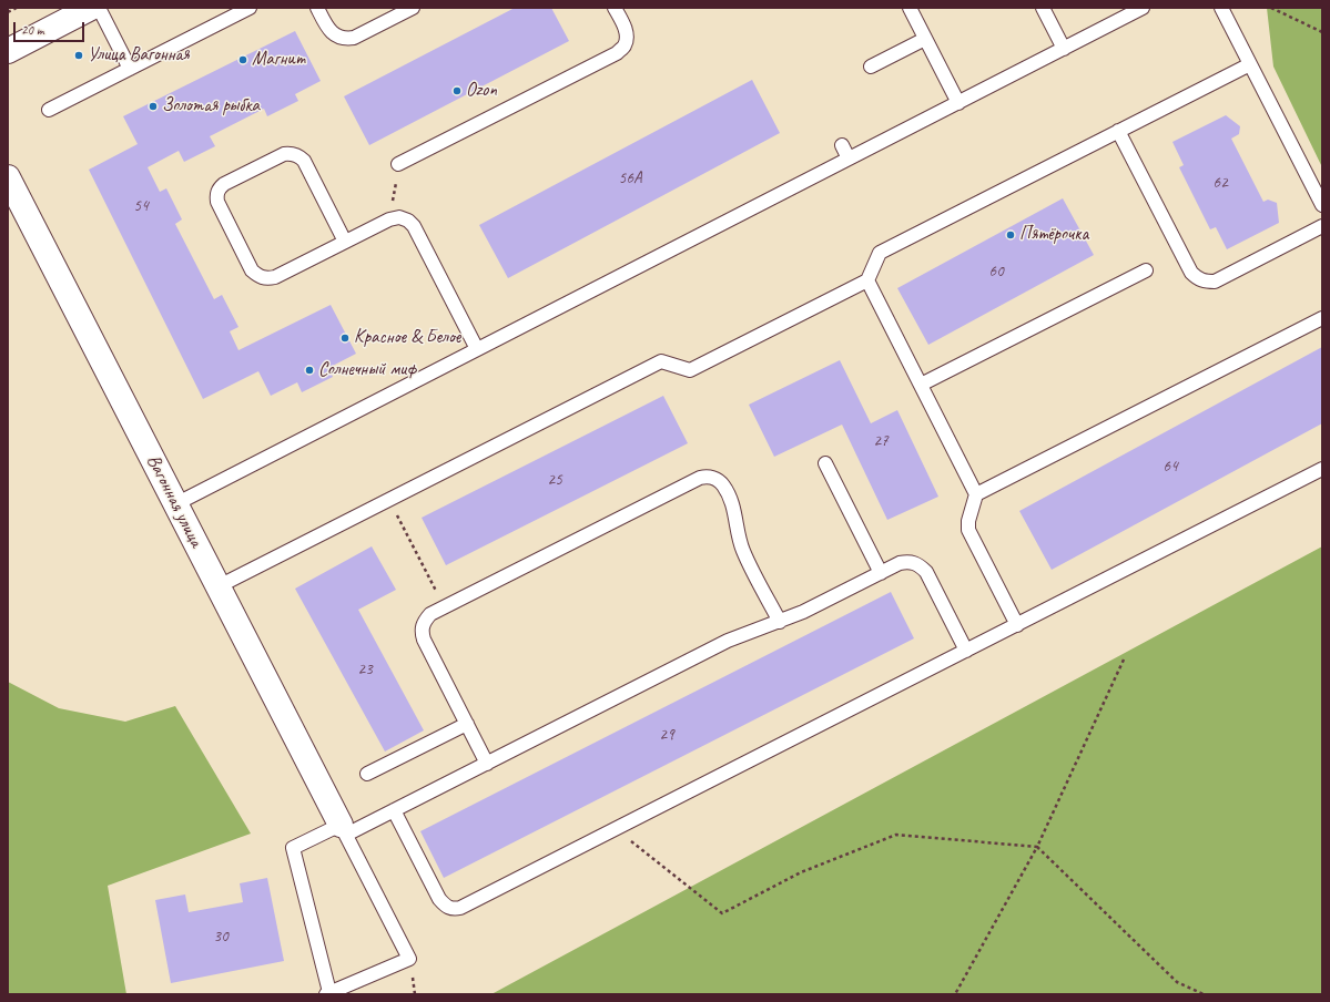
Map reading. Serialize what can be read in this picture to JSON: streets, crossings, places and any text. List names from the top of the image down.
{
  "streets": {
    "street": ["Вагонная улица"]
  },
  "places": [
    "Улица Вагонная",
    "Магнит",
    "Ozon",
    "Золотая рыбка",
    "Пятёрочка",
    "Красное & Белое",
    "Солнечный миф"
  ],
  "house_numbers": [
    "56А",
    "62",
    "54",
    "60",
    "27",
    "64",
    "25",
    "23",
    "29",
    "30"
  ],
  "scale_bar": "20 m"
}
